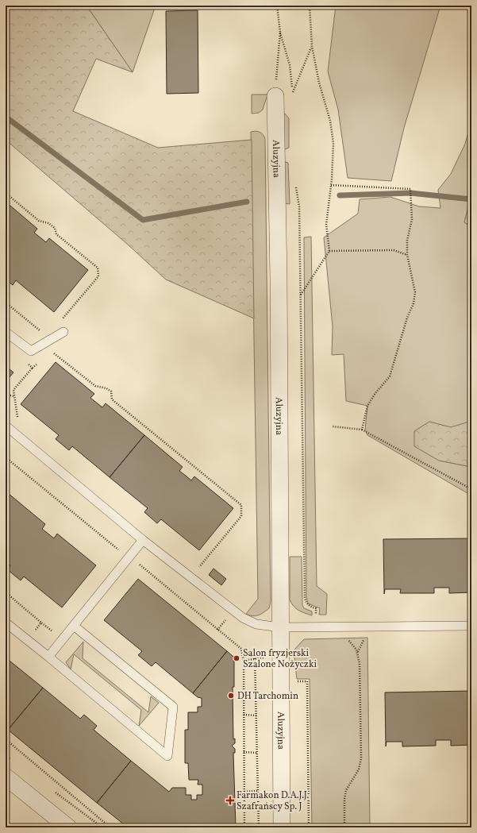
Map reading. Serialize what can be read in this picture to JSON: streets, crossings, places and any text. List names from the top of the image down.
{
  "streets": {
    "street": ["Aluzyjna"]
  },
  "places": {
    "other": ["Salon fryzjerski Szalone Nożyczki", "DH Tarchomin"],
    "health": ["Farmakon D.A.J.J. Szafrańscy Sp. J"]
  }
}
